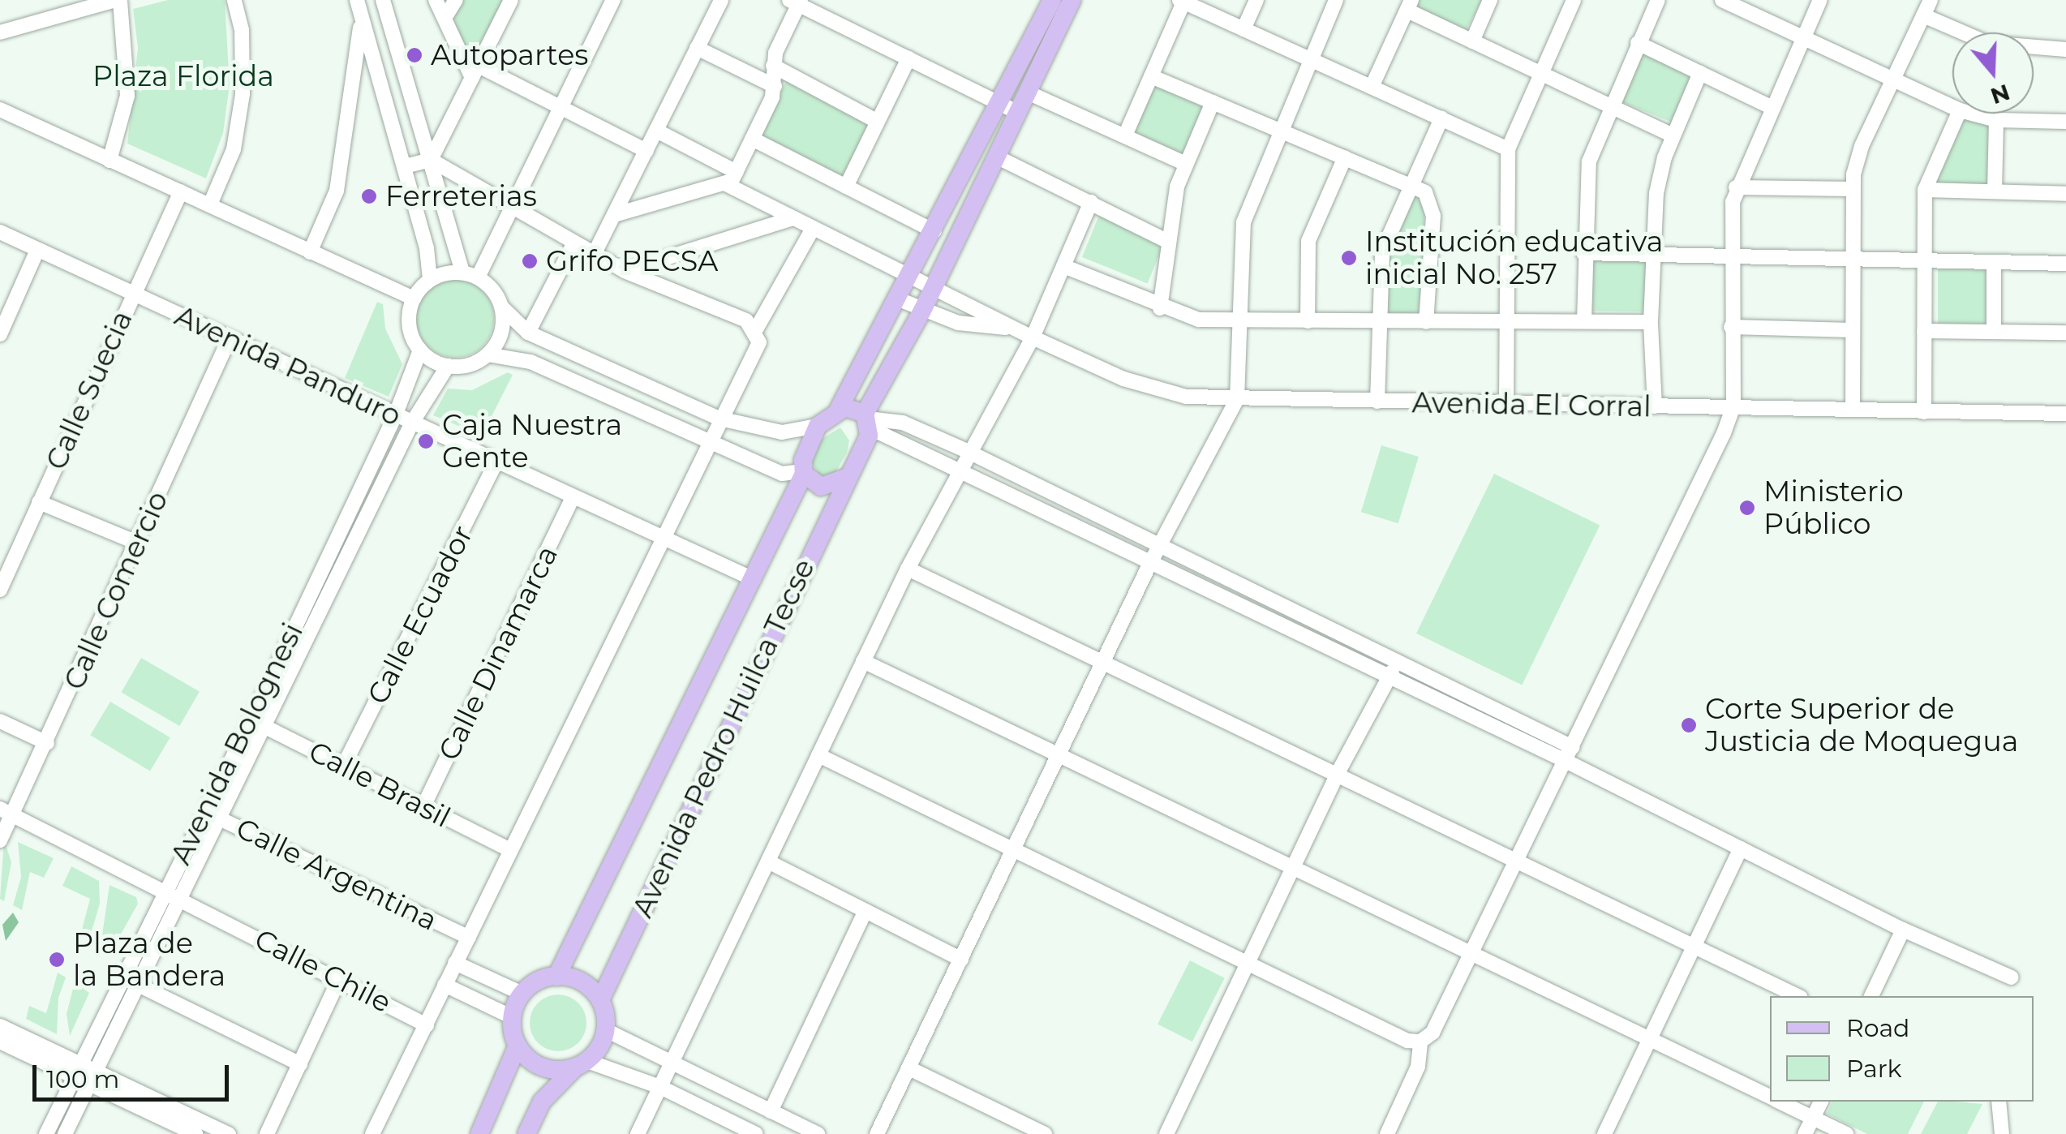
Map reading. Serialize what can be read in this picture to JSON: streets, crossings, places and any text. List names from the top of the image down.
{
  "streets": {
    "main road": ["Avenida Pedro Huilca Tecse"],
    "street": [
      "Avenida Panduro",
      "Calle Suecia",
      "Avenida El Corral",
      "Calle Comercio",
      "Calle Ecuador",
      "Calle Dinamarca",
      "Avenida Bolognesi",
      "Calle Brasil",
      "Calle Argentina",
      "Calle Chile"
    ]
  },
  "crossings": [
    ["Avenida Panduro", "Calle Suecia"],
    ["Avenida Panduro", "Calle Comercio"],
    ["Avenida Panduro", "Calle Ecuador"],
    ["Avenida Panduro", "Calle Dinamarca"],
    ["Avenida Panduro", "Avenida Pedro Huilca Tecse"],
    ["Avenida Panduro", "Avenida Bolognesi"],
    ["Calle Comercio", "Calle Chile"],
    ["Calle Ecuador", "Calle Brasil"],
    ["Calle Dinamarca", "Calle Brasil"],
    ["Avenida Bolognesi", "Calle Brasil"],
    ["Avenida Bolognesi", "Calle Argentina"],
    ["Avenida Bolognesi", "Calle Chile"]
  ],
  "parks": ["Plaza Florida"],
  "places": [
    "Autopartes",
    "Ferreterias",
    "Institución educativa inicial No. 257",
    "Grifo PECSA",
    "Caja Nuestra Gente",
    "Ministerio Público",
    "Corte Superior de Justicia de Moquegua",
    "Plaza de la Bandera"
  ],
  "legend": ["Road", "Park"],
  "scale_bar": "100 m",
  "north": "bottom"
}
